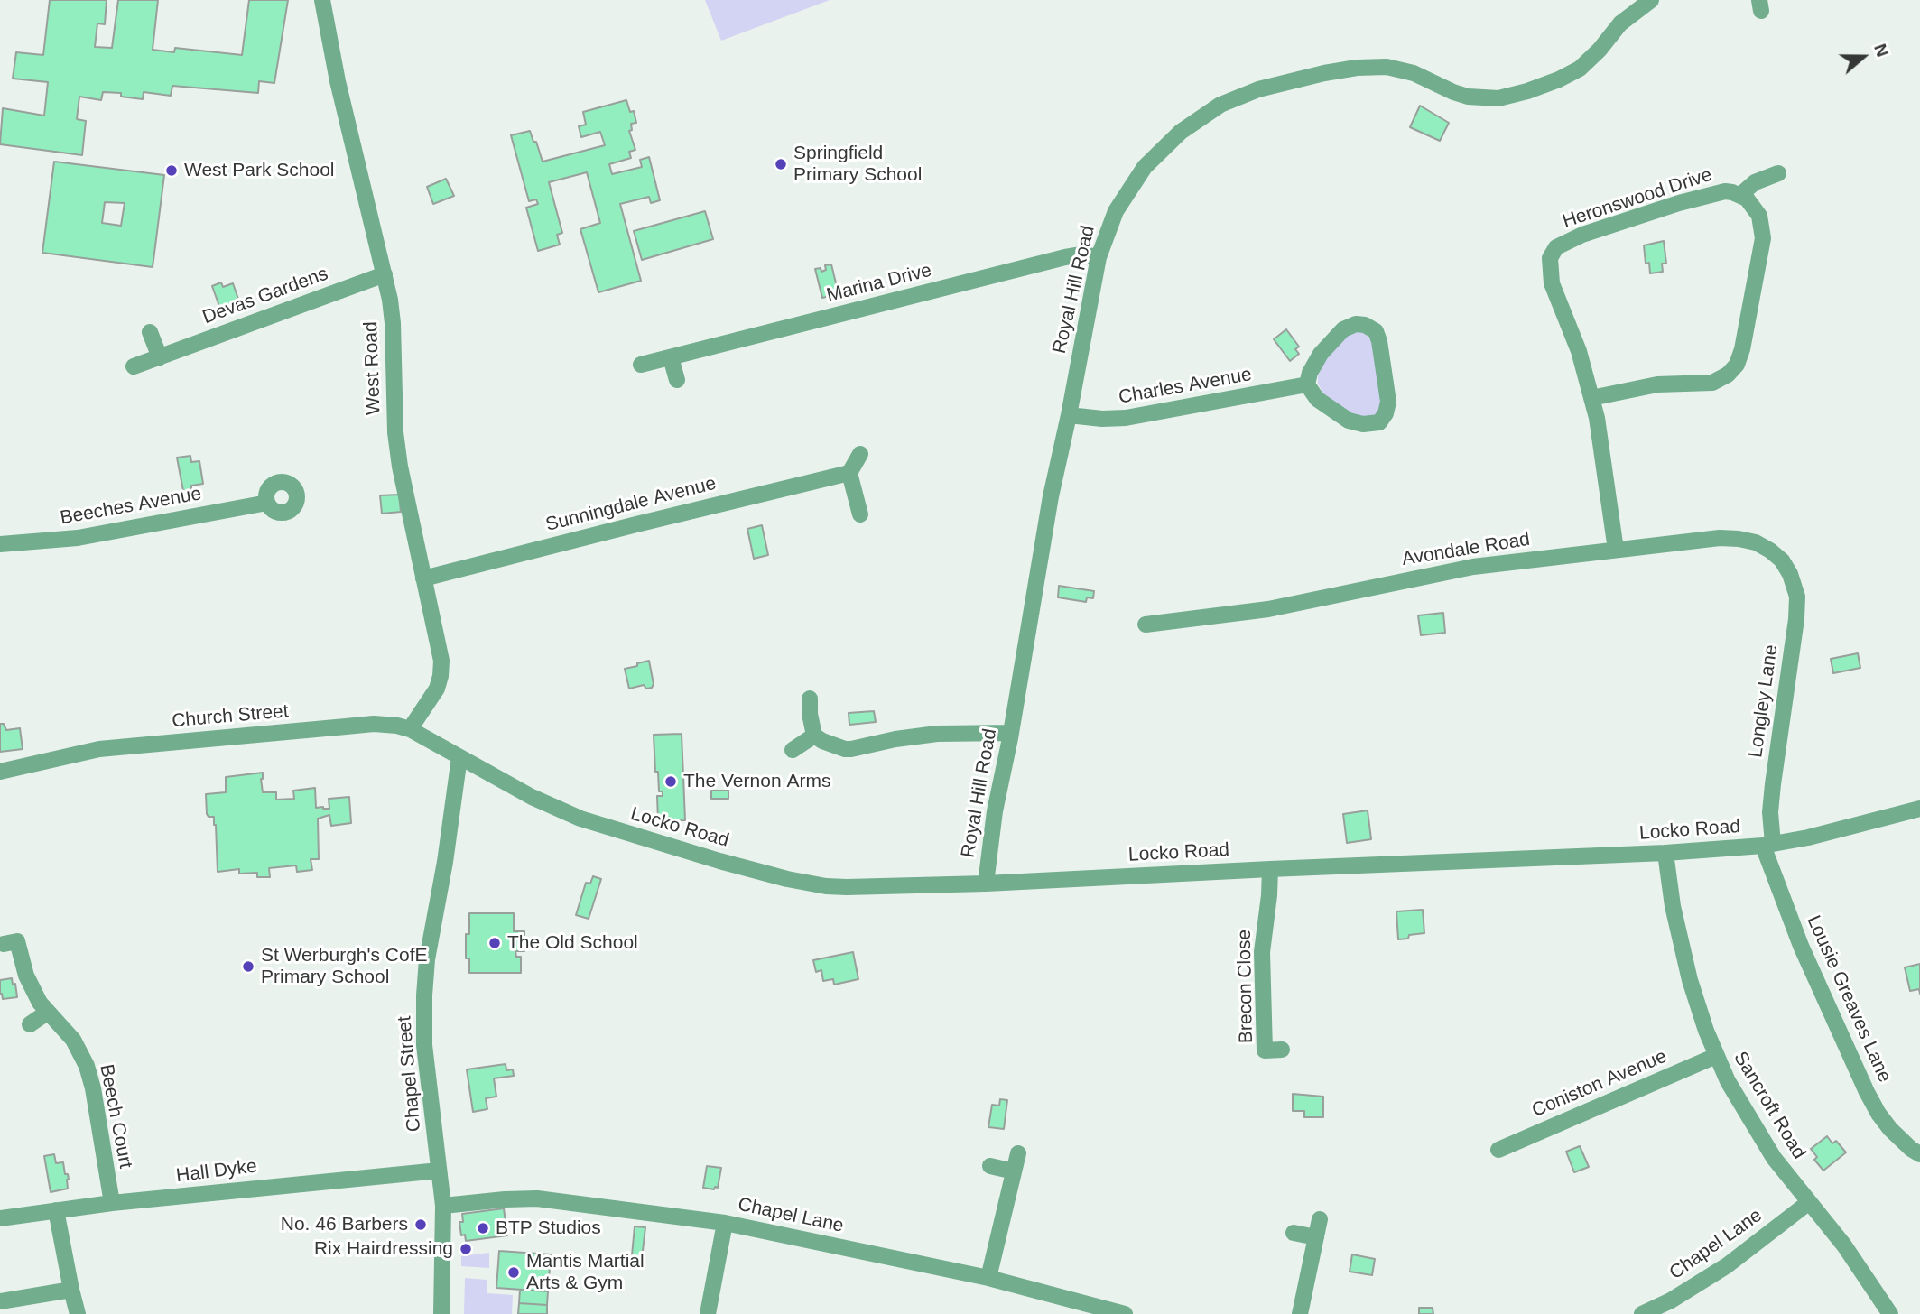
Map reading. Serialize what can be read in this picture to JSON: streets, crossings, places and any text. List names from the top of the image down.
{
  "streets": {
    "street": [
      "Heronswood Drive",
      "Marina Drive",
      "Royal Hill Road",
      "Devas Gardens",
      "West Road",
      "Charles Avenue",
      "Sunningdale Avenue",
      "Beeches Avenue",
      "Avondale Road",
      "Longley Lane",
      "Church Street",
      "Locko Road",
      "Brecon Close",
      "Lousie Greaves Lane",
      "Chapel Street",
      "Coniston Avenue",
      "Sancroft Road",
      "Beech Court",
      "Hall Dyke",
      "Chapel Lane"
    ]
  },
  "crossings": [
    ["Heronswood Drive", "Avondale Road"],
    ["Marina Drive", "Royal Hill Road"],
    ["Royal Hill Road", "Charles Avenue"],
    ["Royal Hill Road", "Locko Road"],
    ["Devas Gardens", "West Road"],
    ["West Road", "Sunningdale Avenue"],
    ["West Road", "Church Street"],
    ["Avondale Road", "Longley Lane"],
    ["Longley Lane", "Locko Road"],
    ["Longley Lane", "Lousie Greaves Lane"],
    ["Church Street", "Locko Road"],
    ["Church Street", "Chapel Street"],
    ["Locko Road", "Brecon Close"],
    ["Locko Road", "Lousie Greaves Lane"],
    ["Locko Road", "Chapel Street"],
    ["Locko Road", "Sancroft Road"],
    ["Chapel Street", "Hall Dyke"],
    ["Chapel Street", "Chapel Lane"],
    ["Coniston Avenue", "Sancroft Road"],
    ["Sancroft Road", "Chapel Lane"],
    ["Beech Court", "Hall Dyke"]
  ],
  "places": [
    "Springfield Primary School",
    "West Park School",
    "The Vernon Arms",
    "The Old School",
    "St Werburgh's CofE Primary School",
    "No. 46 Barbers",
    "BTP Studios",
    "Rix Hairdressing",
    "Mantis Martial Arts & Gym"
  ],
  "north": "right"
}
